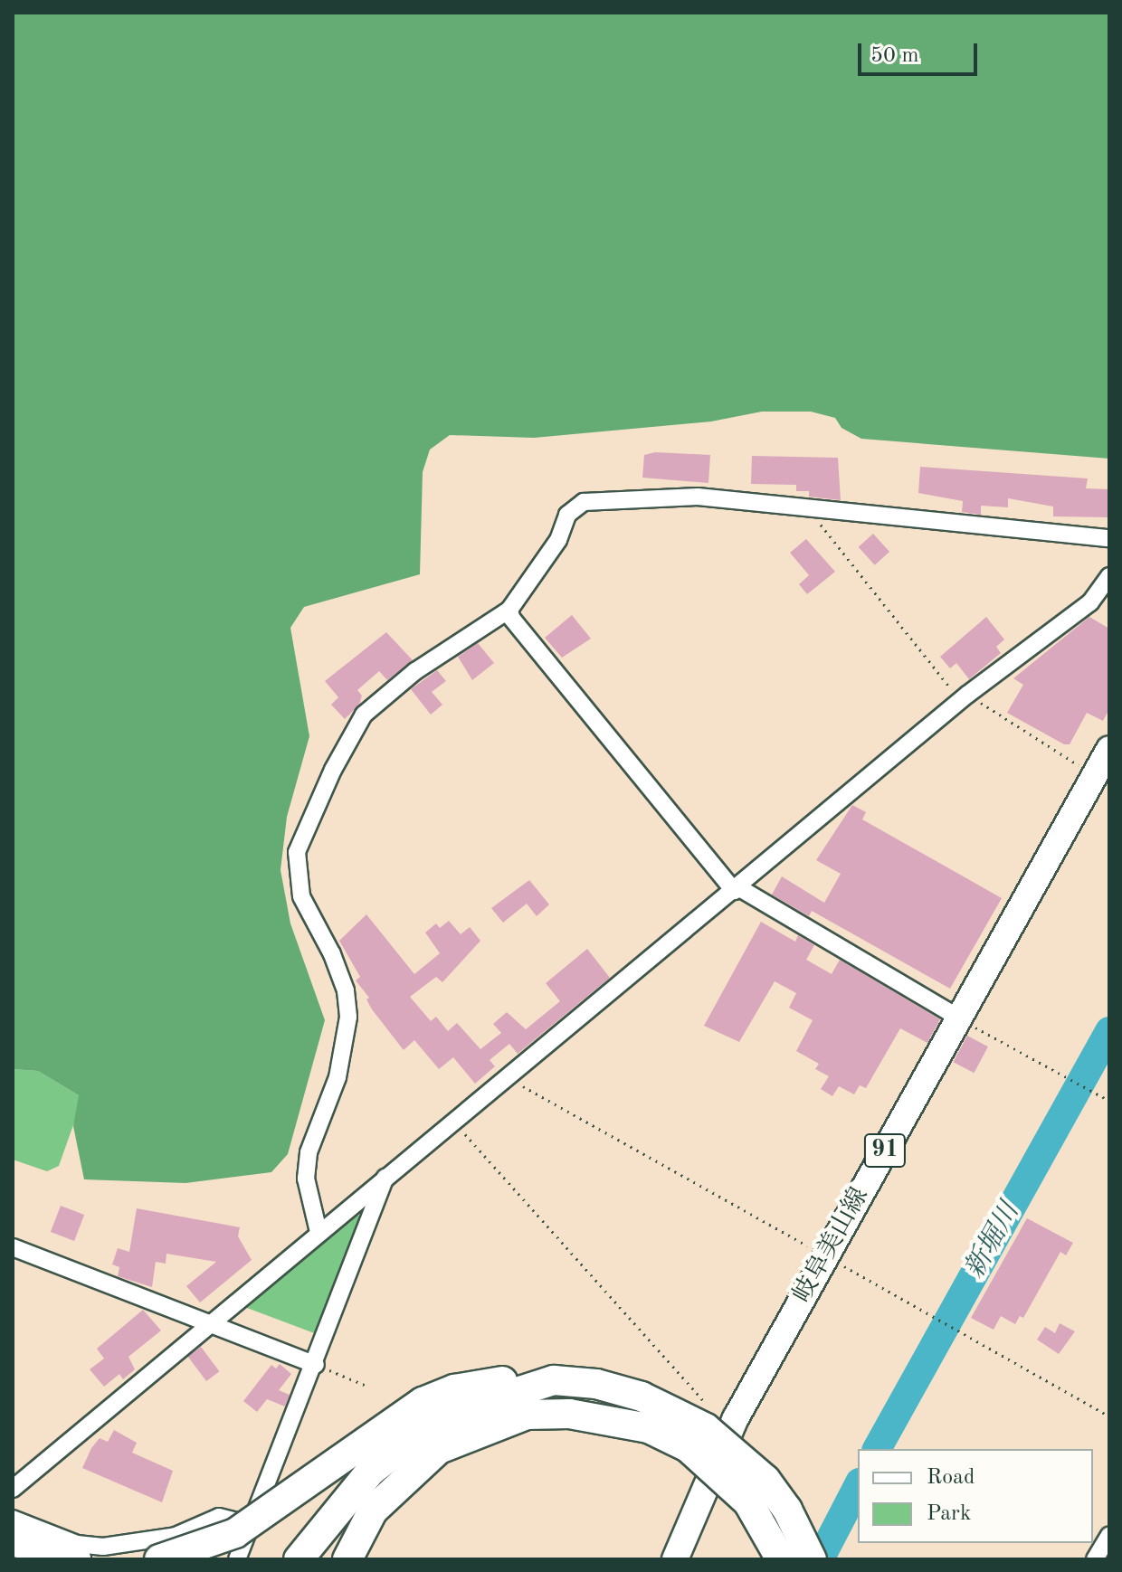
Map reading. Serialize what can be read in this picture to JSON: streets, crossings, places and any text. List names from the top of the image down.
{
  "streets": {
    "main road": ["91", "岐阜美山線"]
  },
  "water": ["新堀川"],
  "legend": ["Road", "Park"],
  "scale_bar": "50 m"
}
